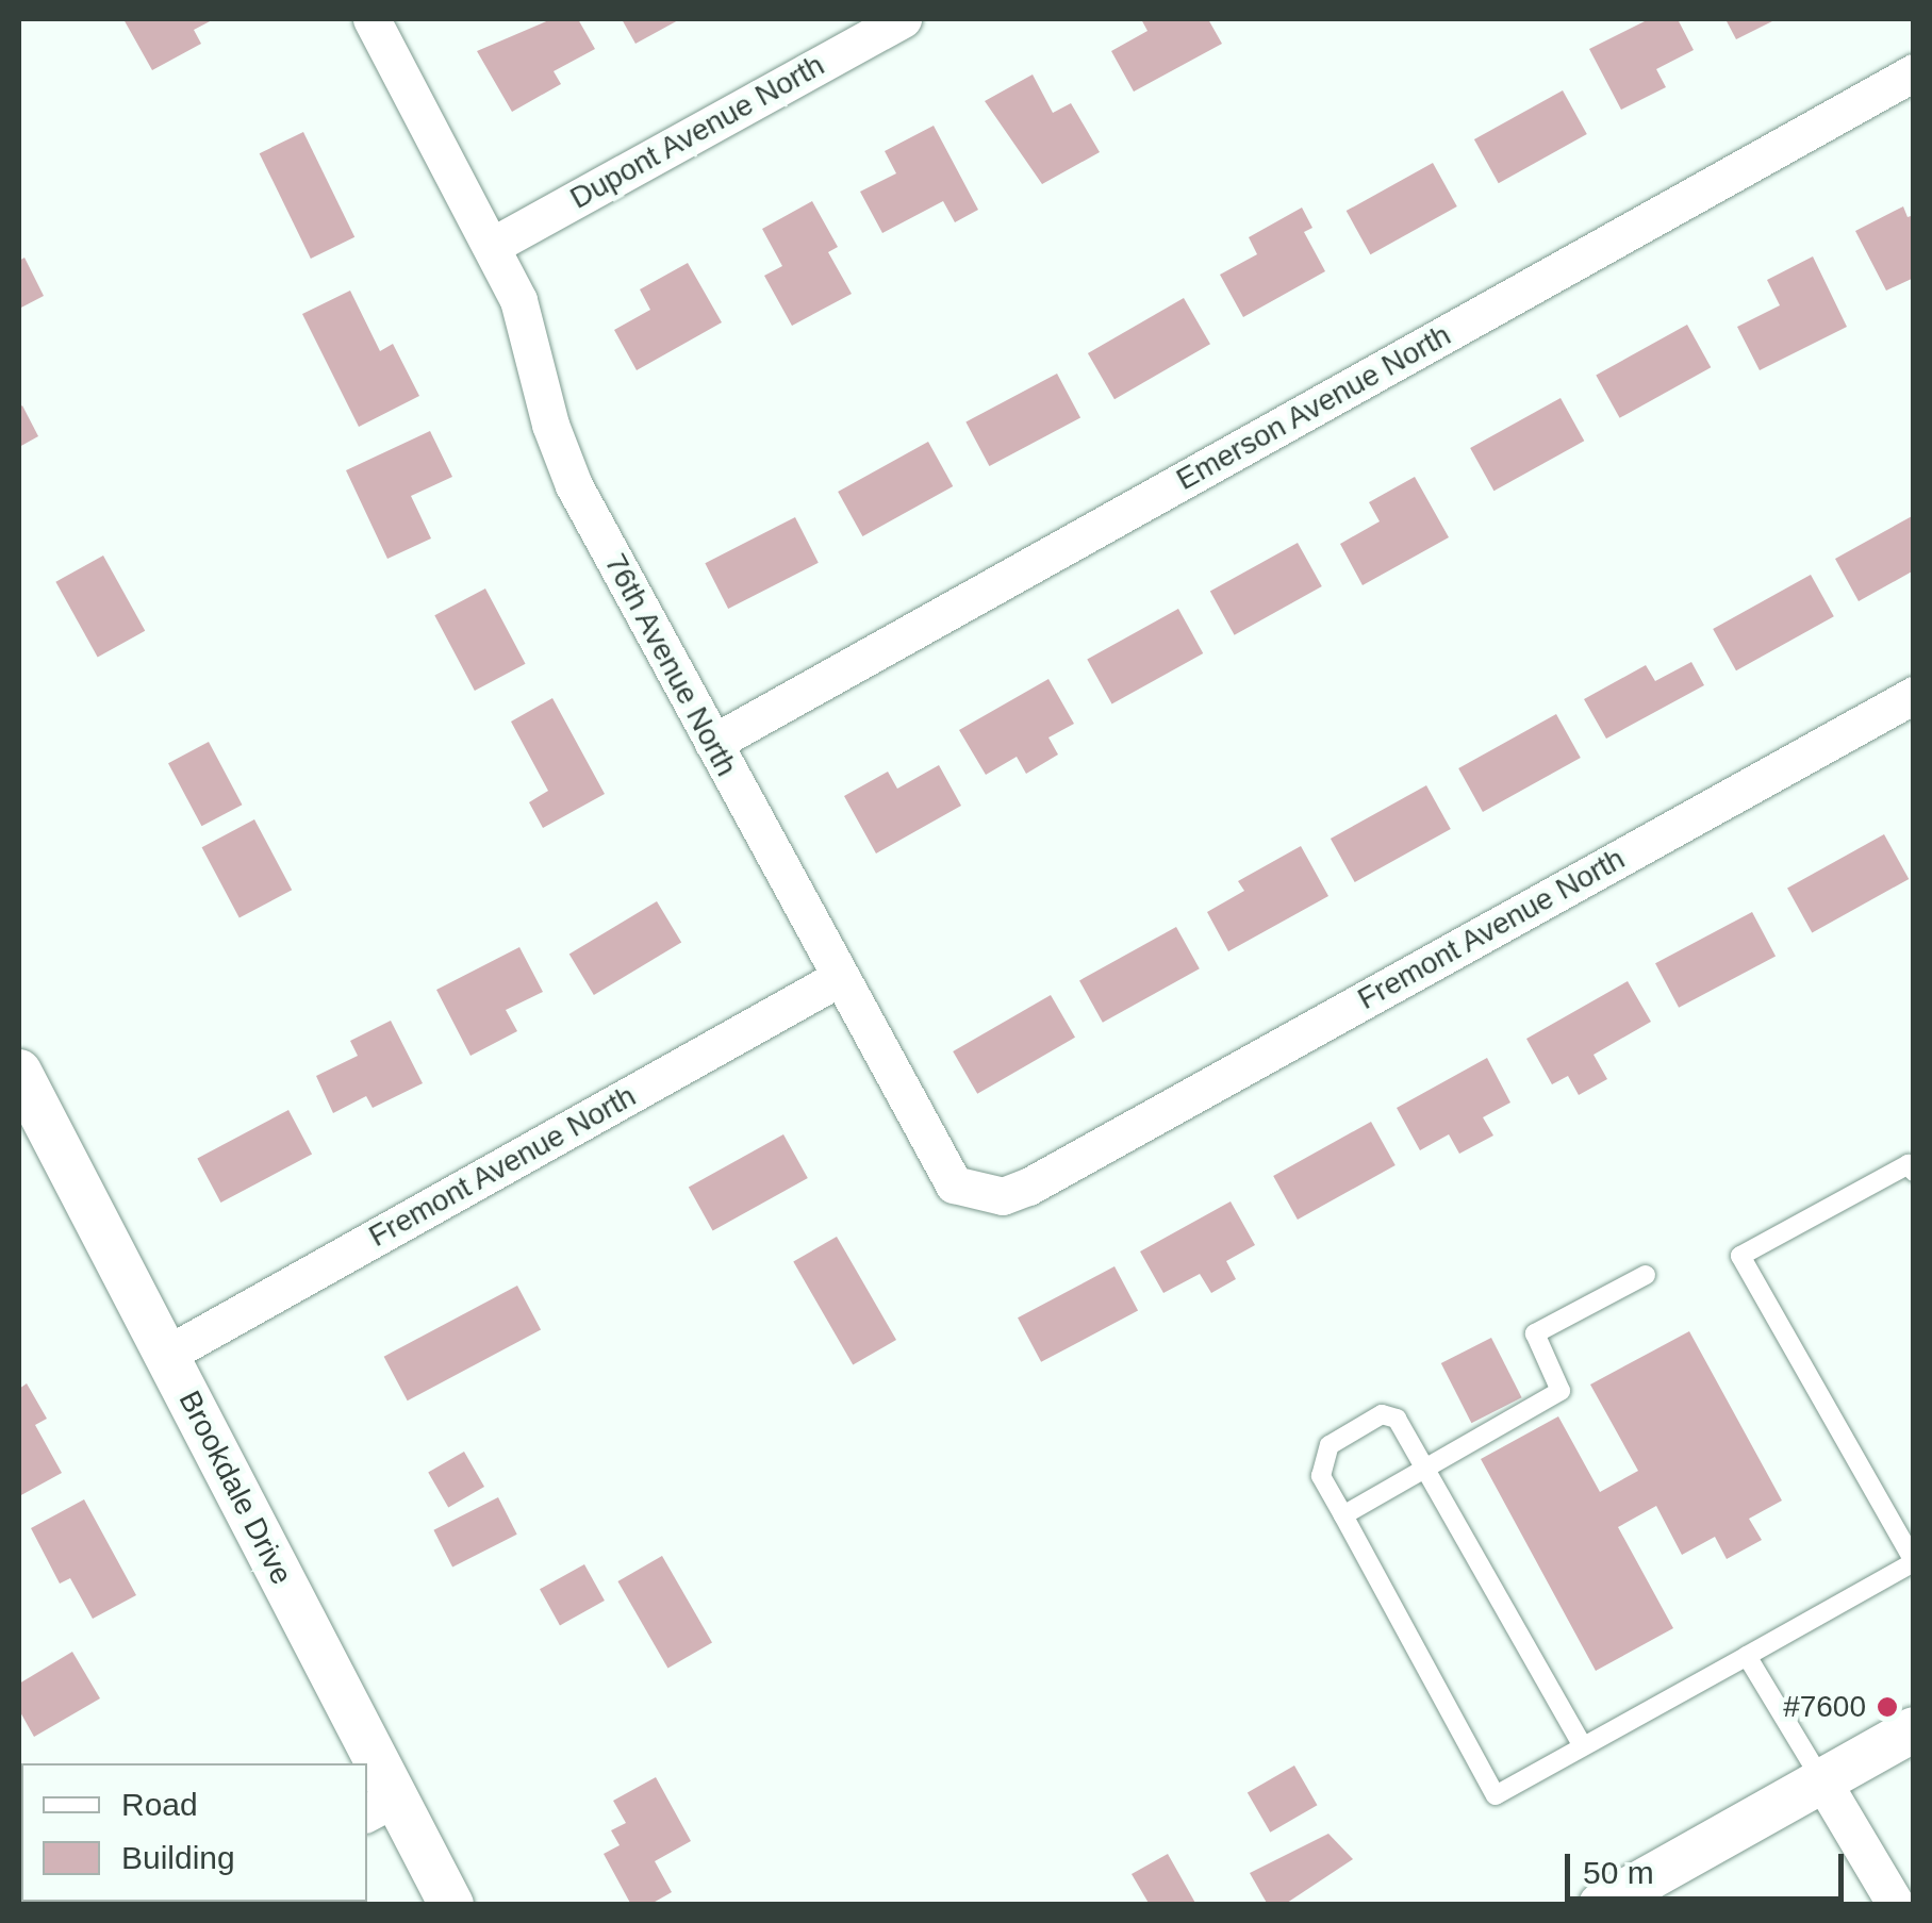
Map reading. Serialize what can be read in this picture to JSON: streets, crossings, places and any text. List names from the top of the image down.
{
  "streets": {
    "street": [
      "Dupont Avenue North",
      "Emerson Avenue North",
      "76th Avenue North",
      "Fremont Avenue North",
      "Brookdale Drive"
    ]
  },
  "crossings": [
    ["Dupont Avenue North", "76th Avenue North"],
    ["Emerson Avenue North", "76th Avenue North"],
    ["76th Avenue North", "Fremont Avenue North"],
    ["Fremont Avenue North", "Brookdale Drive"]
  ],
  "places": ["#7600"],
  "legend": ["Road", "Building"],
  "scale_bar": "50 m"
}
